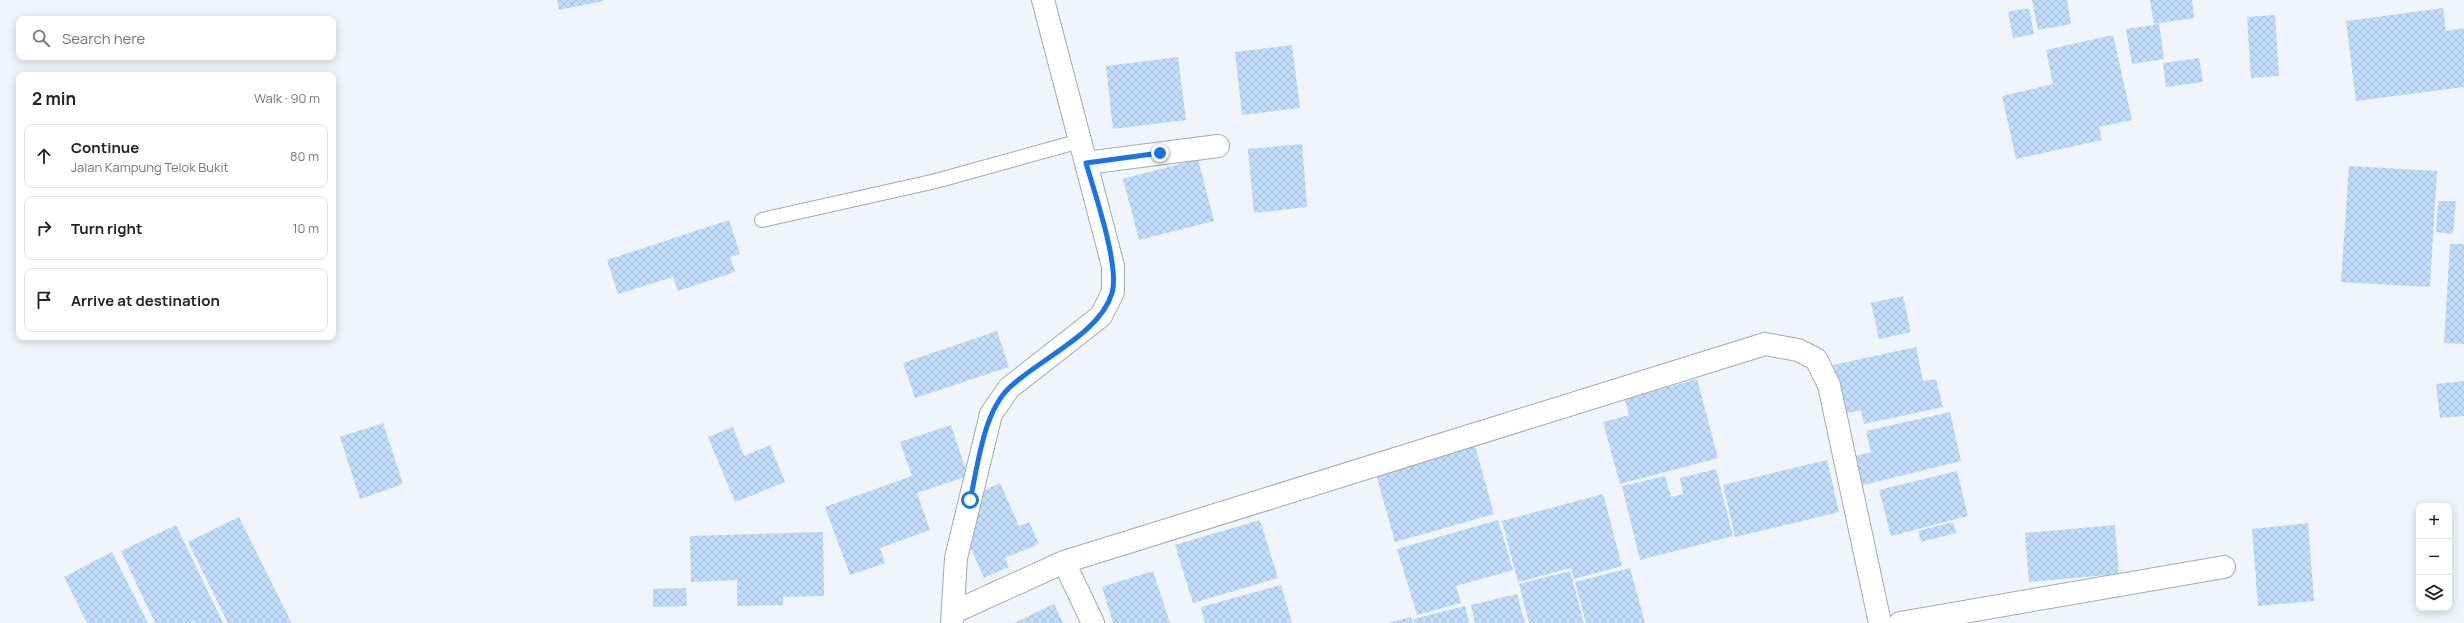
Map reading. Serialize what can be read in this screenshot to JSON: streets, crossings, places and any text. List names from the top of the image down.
{
  "page": {
    "search": "Search here",
    "heading": ["2 min", "Walk · 90 m"],
    "list": [
      ["Continue", "Jalan Kampung Telok Bukit", "80 m"],
      ["Turn right", "10 m"],
      "Arrive at destination"
    ],
    "map_buttons": ["+", "−"]
  }
}
